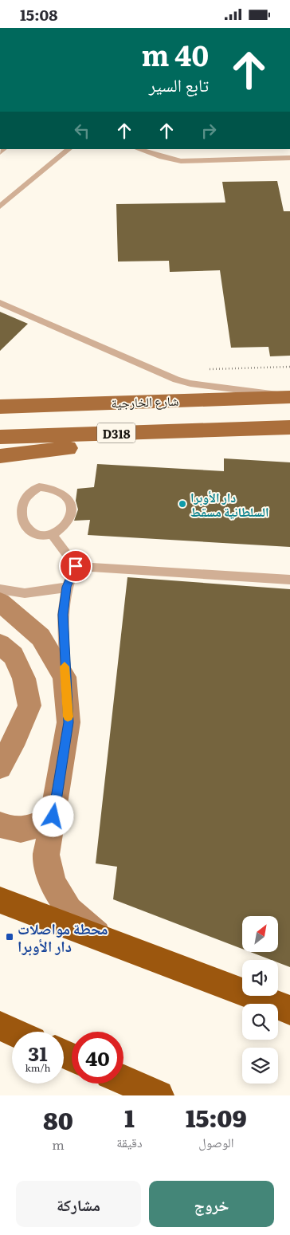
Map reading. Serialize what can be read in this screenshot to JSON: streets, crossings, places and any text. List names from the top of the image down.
{
  "streets": {
    "main road": ["شارع الخارجية", "D318"]
  },
  "places": {
    "other": ["دار الأوبرا السلطانية مسقط"],
    "transit": ["محطة مواصلات دار الأوبرا"]
  },
  "north": "top right",
  "page": {
    "status": "15:08",
    "turn": ["40 m", "تابع السير"],
    "speed": "31 km/h",
    "limit": "40",
    "eta": [
      "15:09",
      "الوصول",
      "1",
      "دقيقة",
      "80",
      "m"
    ],
    "buttons": ["خروج", "مشاركة"]
  }
}
